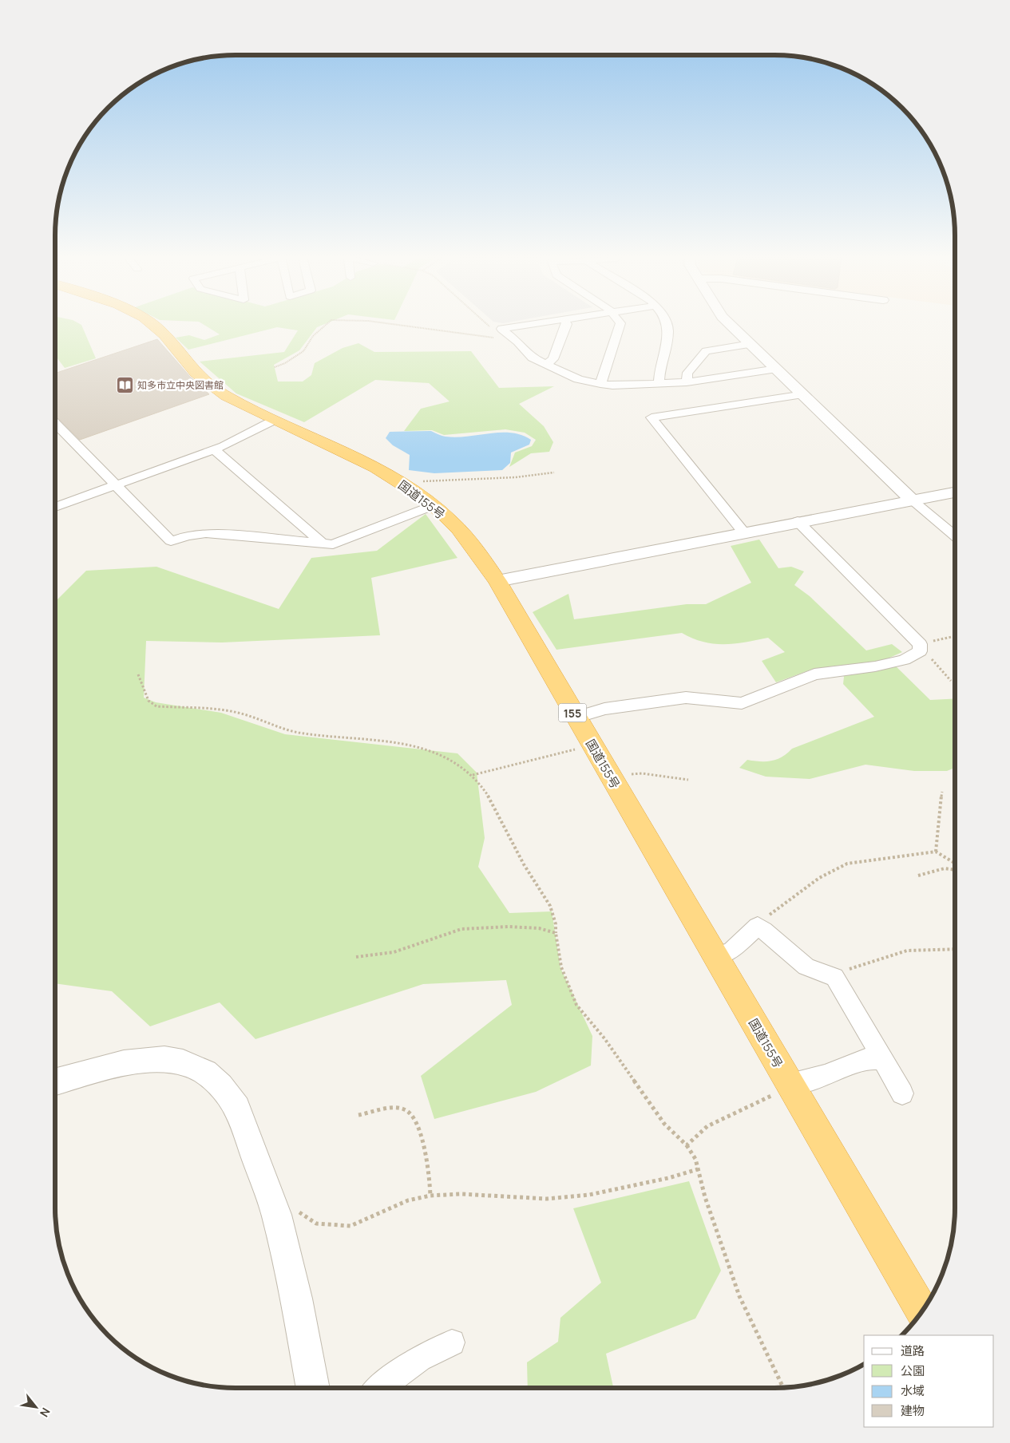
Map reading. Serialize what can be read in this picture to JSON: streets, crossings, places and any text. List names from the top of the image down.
{
  "streets": {
    "highway": ["国道155号", "155"]
  },
  "places": {
    "library": ["知多市立中央図書館"]
  },
  "legend": [
    "道路",
    "公園",
    "水域",
    "建物"
  ],
  "north": "bottom right"
}
